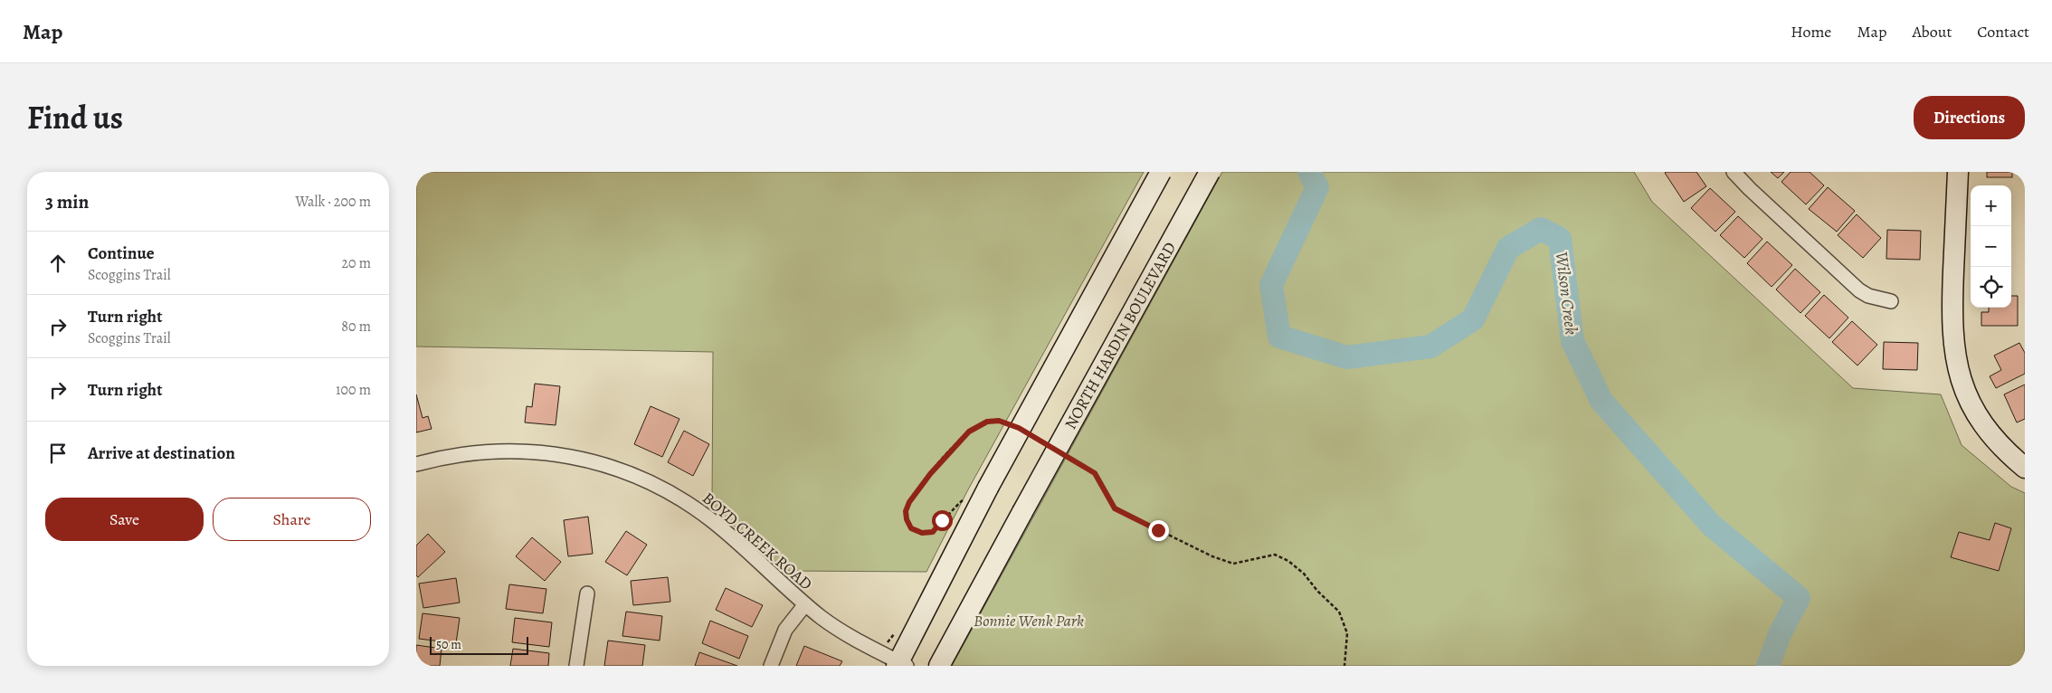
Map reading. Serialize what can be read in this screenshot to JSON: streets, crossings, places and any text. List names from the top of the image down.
{
  "streets": {
    "main road": ["NORTH HARDIN BOULEVARD"],
    "street": ["BOYD CREEK ROAD"]
  },
  "water": ["Wilson Creek"],
  "parks": ["Bonnie Wenk Park"],
  "scale_bar": "50 m",
  "page": {
    "header": "Map",
    "nav": [
      "Home",
      "Map",
      "About",
      "Contact"
    ],
    "title": "Find us",
    "buttons": [
      "Directions",
      ["Save", "Share"]
    ],
    "heading": ["3 min", "Walk · 200 m"],
    "map_buttons": ["+", "−"],
    "list": [
      ["Continue", "Scoggins Trail", "20 m"],
      ["Turn right", "Scoggins Trail", "80 m"],
      ["Turn right", "100 m"],
      "Arrive at destination"
    ],
    "scale": "50 m"
  }
}
